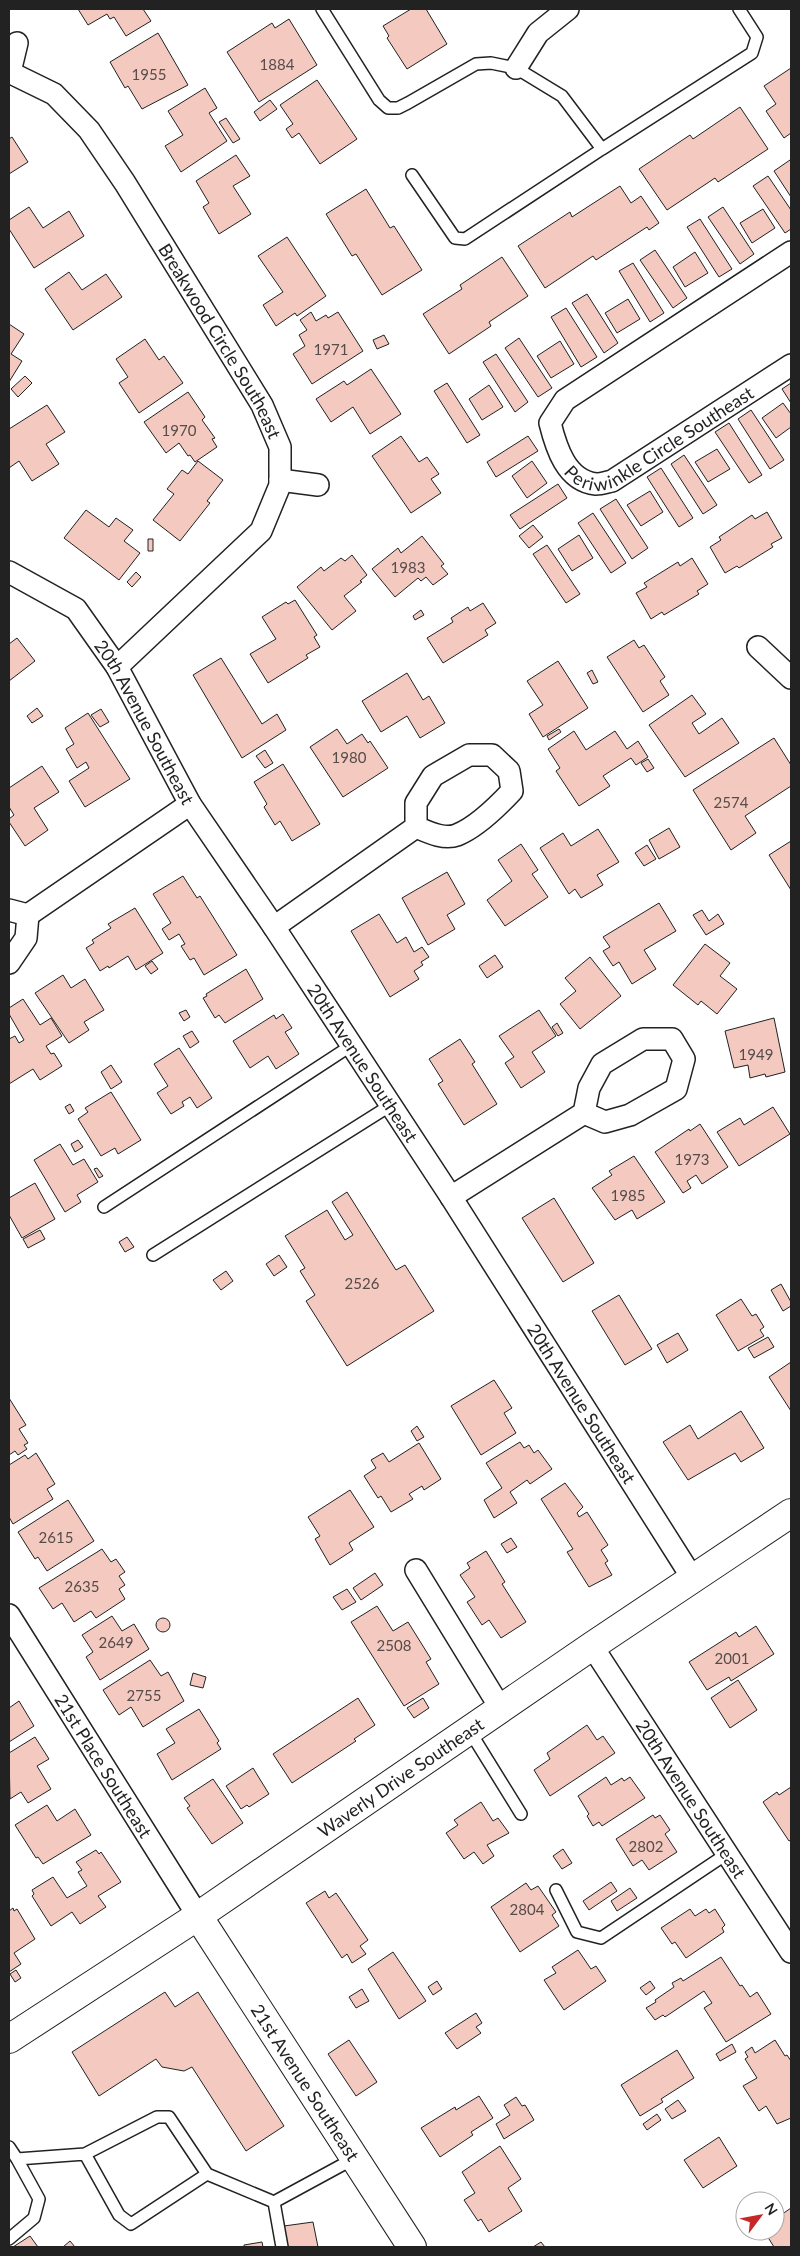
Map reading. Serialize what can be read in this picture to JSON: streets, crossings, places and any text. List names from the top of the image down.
{
  "streets": {
    "main road": ["Waverly Drive Southeast", "21st Avenue Southeast"],
    "street": [
      "Breakwood Circle Southeast",
      "Periwinkle Circle Southeast",
      "20th Avenue Southeast",
      "21st Place Southeast"
    ]
  },
  "crossings": [
    ["Breakwood Circle Southeast", "20th Avenue Southeast"],
    ["20th Avenue Southeast", "Waverly Drive Southeast"],
    ["21st Place Southeast", "Waverly Drive Southeast"],
    ["21st Place Southeast", "21st Avenue Southeast"],
    ["Waverly Drive Southeast", "21st Avenue Southeast"]
  ],
  "house_numbers": [
    "1884",
    "1955",
    "1971",
    "1970",
    "1983",
    "1980",
    "2574",
    "1949",
    "1973",
    "1985",
    "2526",
    "2615",
    "2635",
    "2649",
    "2508",
    "2001",
    "2755",
    "2802",
    "2804"
  ],
  "north": "top right"
}
